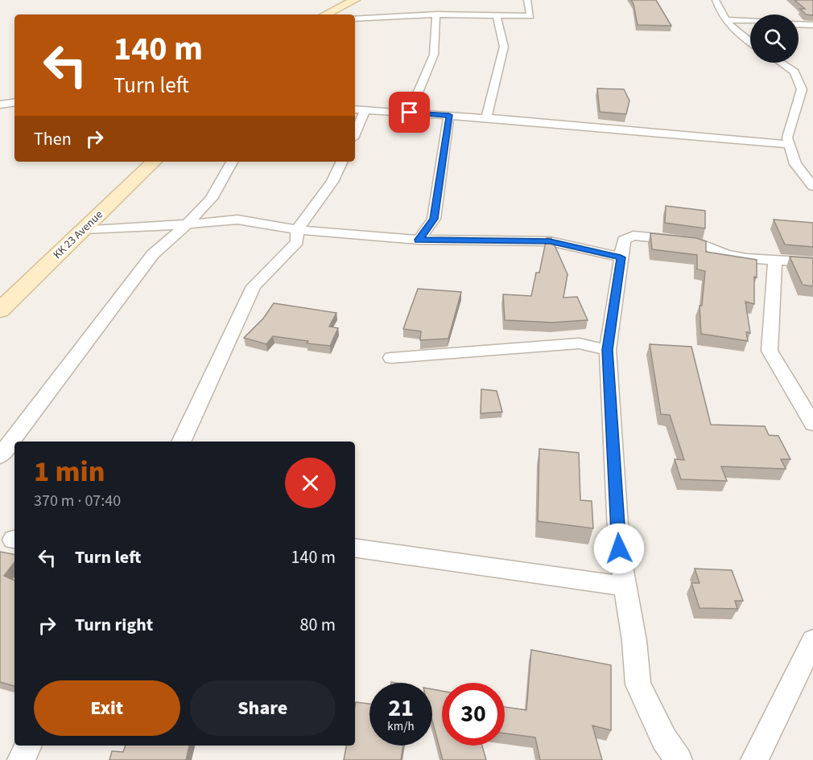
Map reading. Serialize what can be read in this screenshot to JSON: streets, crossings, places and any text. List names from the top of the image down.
{
  "streets": {
    "main road": ["KK 23 Avenue"]
  },
  "page": {
    "turn": ["140 m", "Turn left"],
    "then": "Then",
    "heading": ["1 min", "370 m · 07:40"],
    "list": [
      {
        "name": "Turn left",
        "value": "140 m"
      },
      {
        "name": "Turn right",
        "value": "80 m"
      }
    ],
    "buttons": ["Exit", "Share"],
    "speed": "21 km/h",
    "limit": "30"
  }
}
